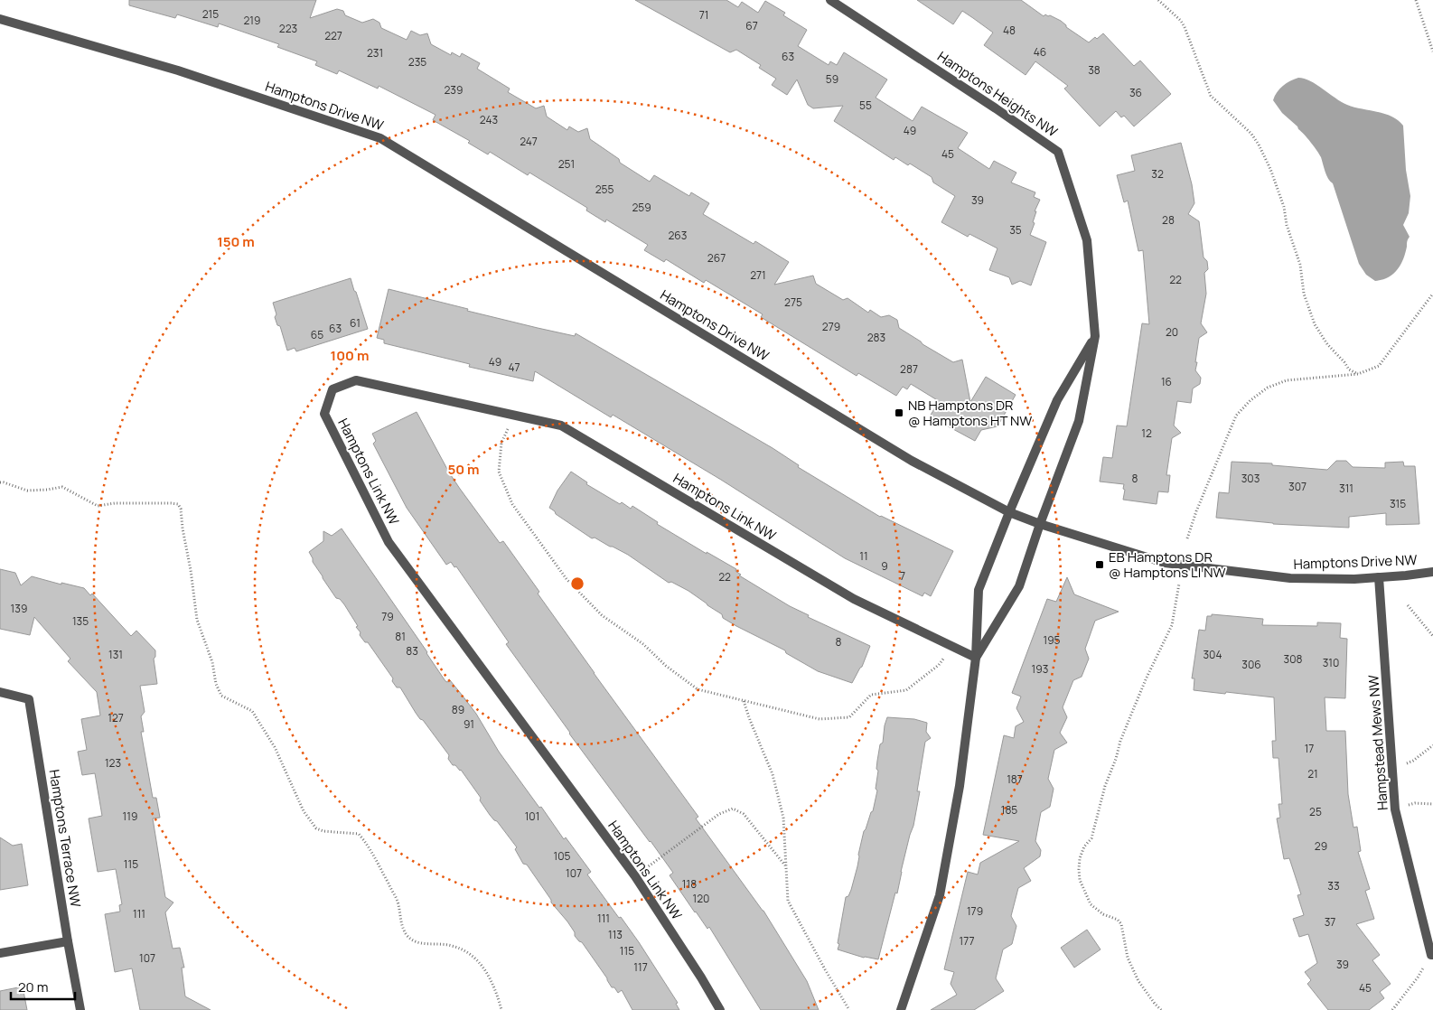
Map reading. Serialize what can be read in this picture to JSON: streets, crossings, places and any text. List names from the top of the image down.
{
  "streets": {
    "street": [
      "Hamptons Heights NW",
      "Hamptons Drive NW",
      "Hamptons Link NW",
      "Hampstead Mews NW",
      "Hamptons Terrace NW"
    ]
  },
  "crossings": [
    ["Hamptons Heights NW", "Hamptons Drive NW"],
    ["Hamptons Drive NW", "Hampstead Mews NW"]
  ],
  "places": {
    "transit": ["NB Hamptons DR @ Hamptons HT NW", "EB Hamptons DR @ Hamptons LI NW"]
  },
  "house_numbers": [
    "215",
    "71",
    "219",
    "67",
    "223",
    "48",
    "227",
    "46",
    "231",
    "63",
    "235",
    "38",
    "59",
    "239",
    "36",
    "55",
    "243",
    "49",
    "247",
    "45",
    "251",
    "32",
    "255",
    "39",
    "259",
    "28",
    "35",
    "263",
    "267",
    "271",
    "22",
    "275",
    "61",
    "279",
    "63",
    "20",
    "65",
    "283",
    "49",
    "47",
    "287",
    "16",
    "12",
    "8",
    "303",
    "307",
    "311",
    "315",
    "11",
    "9",
    "7",
    "22",
    "139",
    "79",
    "135",
    "81",
    "195",
    "8",
    "83",
    "131",
    "304",
    "308",
    "310",
    "306",
    "193",
    "89",
    "127",
    "91",
    "17",
    "123",
    "21",
    "187",
    "185",
    "25",
    "119",
    "101",
    "29",
    "105",
    "115",
    "107",
    "118",
    "33",
    "120",
    "179",
    "111",
    "111",
    "37",
    "113",
    "177",
    "115",
    "107",
    "39",
    "117",
    "45"
  ],
  "scale_bar": "20 m",
  "rings": ["150 m", "100 m", "50 m"]
}
